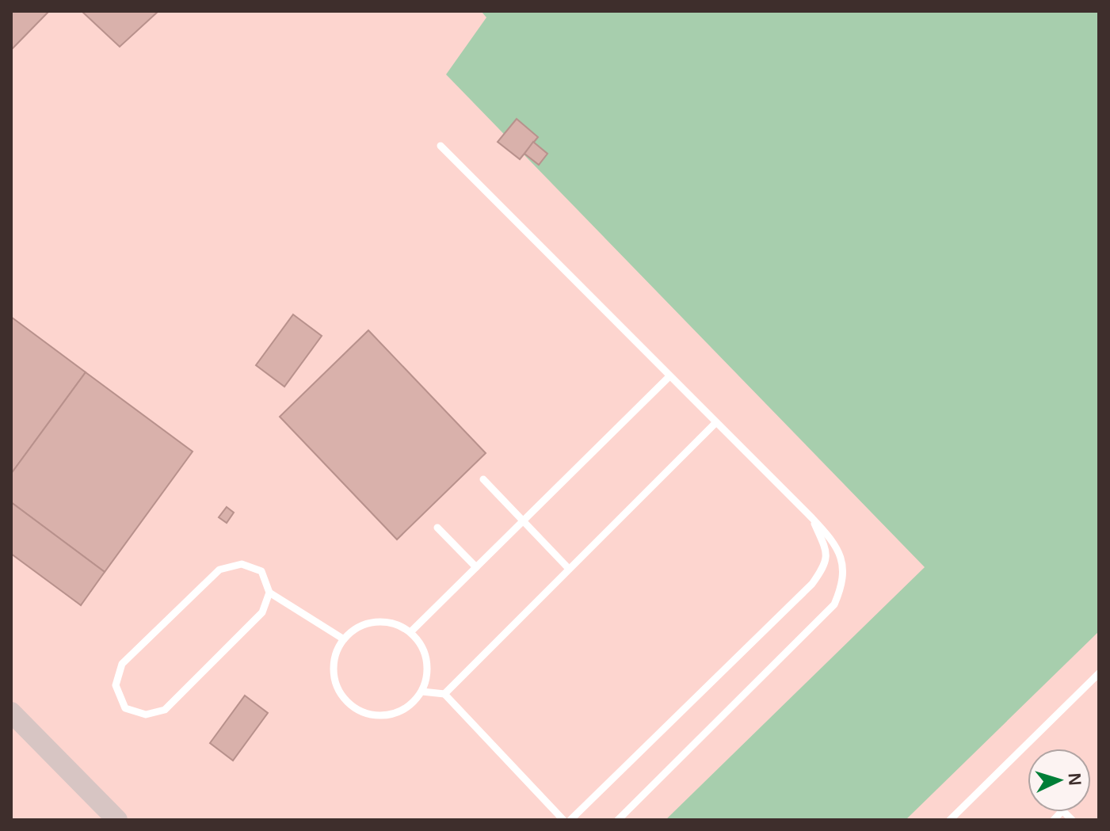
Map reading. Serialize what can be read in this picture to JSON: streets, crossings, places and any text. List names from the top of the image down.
{
  "north": "right"
}
